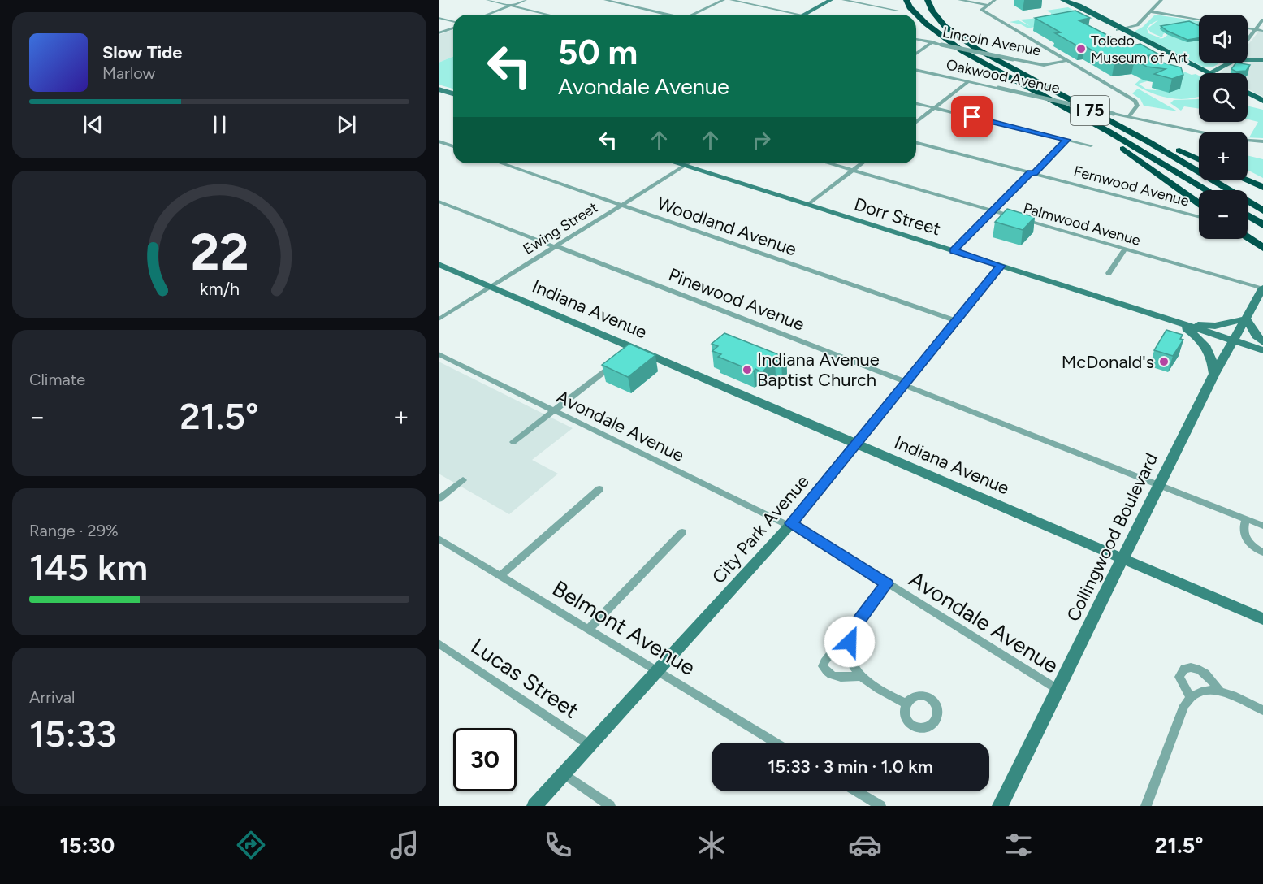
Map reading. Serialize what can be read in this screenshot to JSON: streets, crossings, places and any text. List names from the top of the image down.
{
  "streets": {
    "highway": ["I 75"],
    "street": [
      "Lincoln Avenue",
      "Oakwood Avenue",
      "Fernwood Avenue",
      "Dorr Street",
      "Palmwood Avenue",
      "Woodland Avenue",
      "Ewing Street",
      "Pinewood Avenue",
      "Indiana Avenue",
      "Avondale Avenue",
      "City Park Avenue",
      "Collingwood Boulevard",
      "Belmont Avenue",
      "Lucas Street"
    ]
  },
  "crossings": [
    ["Lincoln Avenue", "I 75"],
    ["Dorr Street", "Ewing Street"],
    ["Dorr Street", "City Park Avenue"],
    ["Dorr Street", "Collingwood Boulevard"],
    ["Palmwood Avenue", "Collingwood Boulevard"],
    ["Woodland Avenue", "Ewing Street"],
    ["Woodland Avenue", "City Park Avenue"],
    ["Ewing Street", "Pinewood Avenue"],
    ["Ewing Street", "Indiana Avenue"],
    ["Pinewood Avenue", "City Park Avenue"],
    ["Pinewood Avenue", "Collingwood Boulevard"],
    ["Indiana Avenue", "City Park Avenue"],
    ["Indiana Avenue", "Collingwood Boulevard"],
    ["Avondale Avenue", "City Park Avenue"],
    ["Avondale Avenue", "Collingwood Boulevard"],
    ["City Park Avenue", "Belmont Avenue"],
    ["City Park Avenue", "Lucas Street"]
  ],
  "places": ["Toledo Museum of Art", "McDonald's", "Indiana Avenue Baptist Church"],
  "page": {
    "map_buttons": ["+", "−"],
    "turn": ["50 m", "Avondale Avenue"],
    "song": ["Slow Tide", "Marlow"],
    "tile": [
      "Climate",
      ["Range · 29%", "145 km"],
      ["Arrival", "15:33"]
    ],
    "heat": ["−", "21.5°", "+"],
    "limit": "30",
    "trip": "15:33 · 3 min · 1.0 km",
    "tabs": ["15:30", "21.5°"],
    "gauge": ["22", "km/h"]
  }
}
